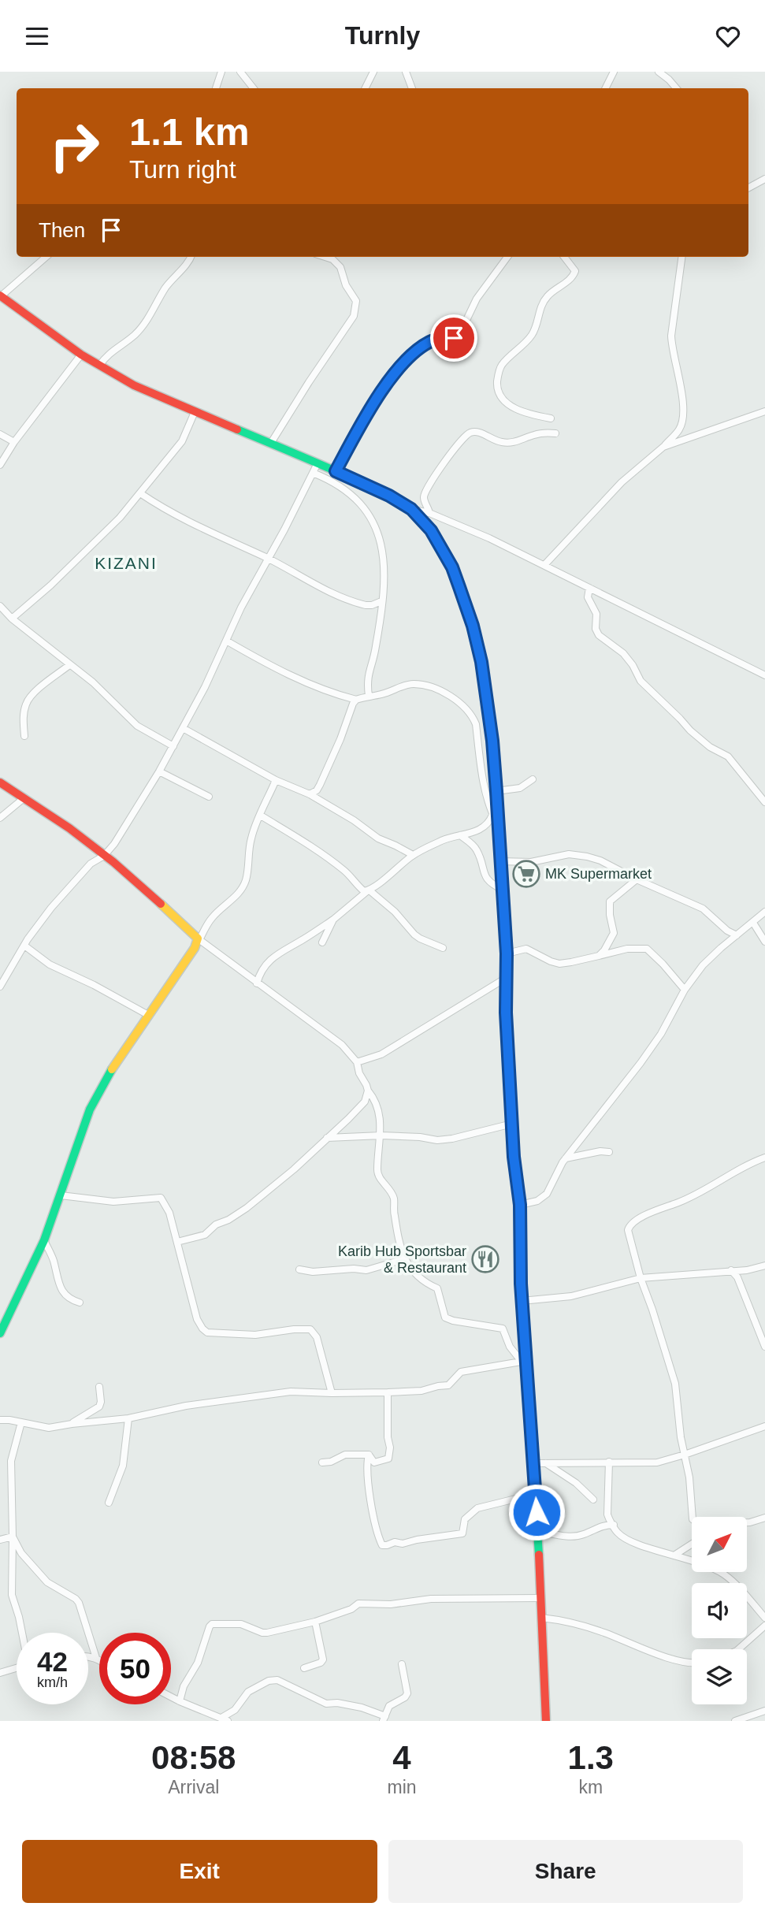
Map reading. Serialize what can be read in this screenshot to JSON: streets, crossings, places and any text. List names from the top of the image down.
{
  "districts": ["KIZANI"],
  "places": {
    "supermarket": ["MK Supermarket"],
    "restaurant": ["Karib Hub Sportsbar & Restaurant"]
  },
  "north": "top right",
  "page": {
    "header": "Turnly",
    "turn": ["1.1 km", "Turn right"],
    "then": "Then",
    "speed": "42 km/h",
    "limit": "50",
    "eta": [
      "08:58",
      "Arrival",
      "4",
      "min",
      "1.3",
      "km"
    ],
    "buttons": ["Exit", "Share"]
  }
}
